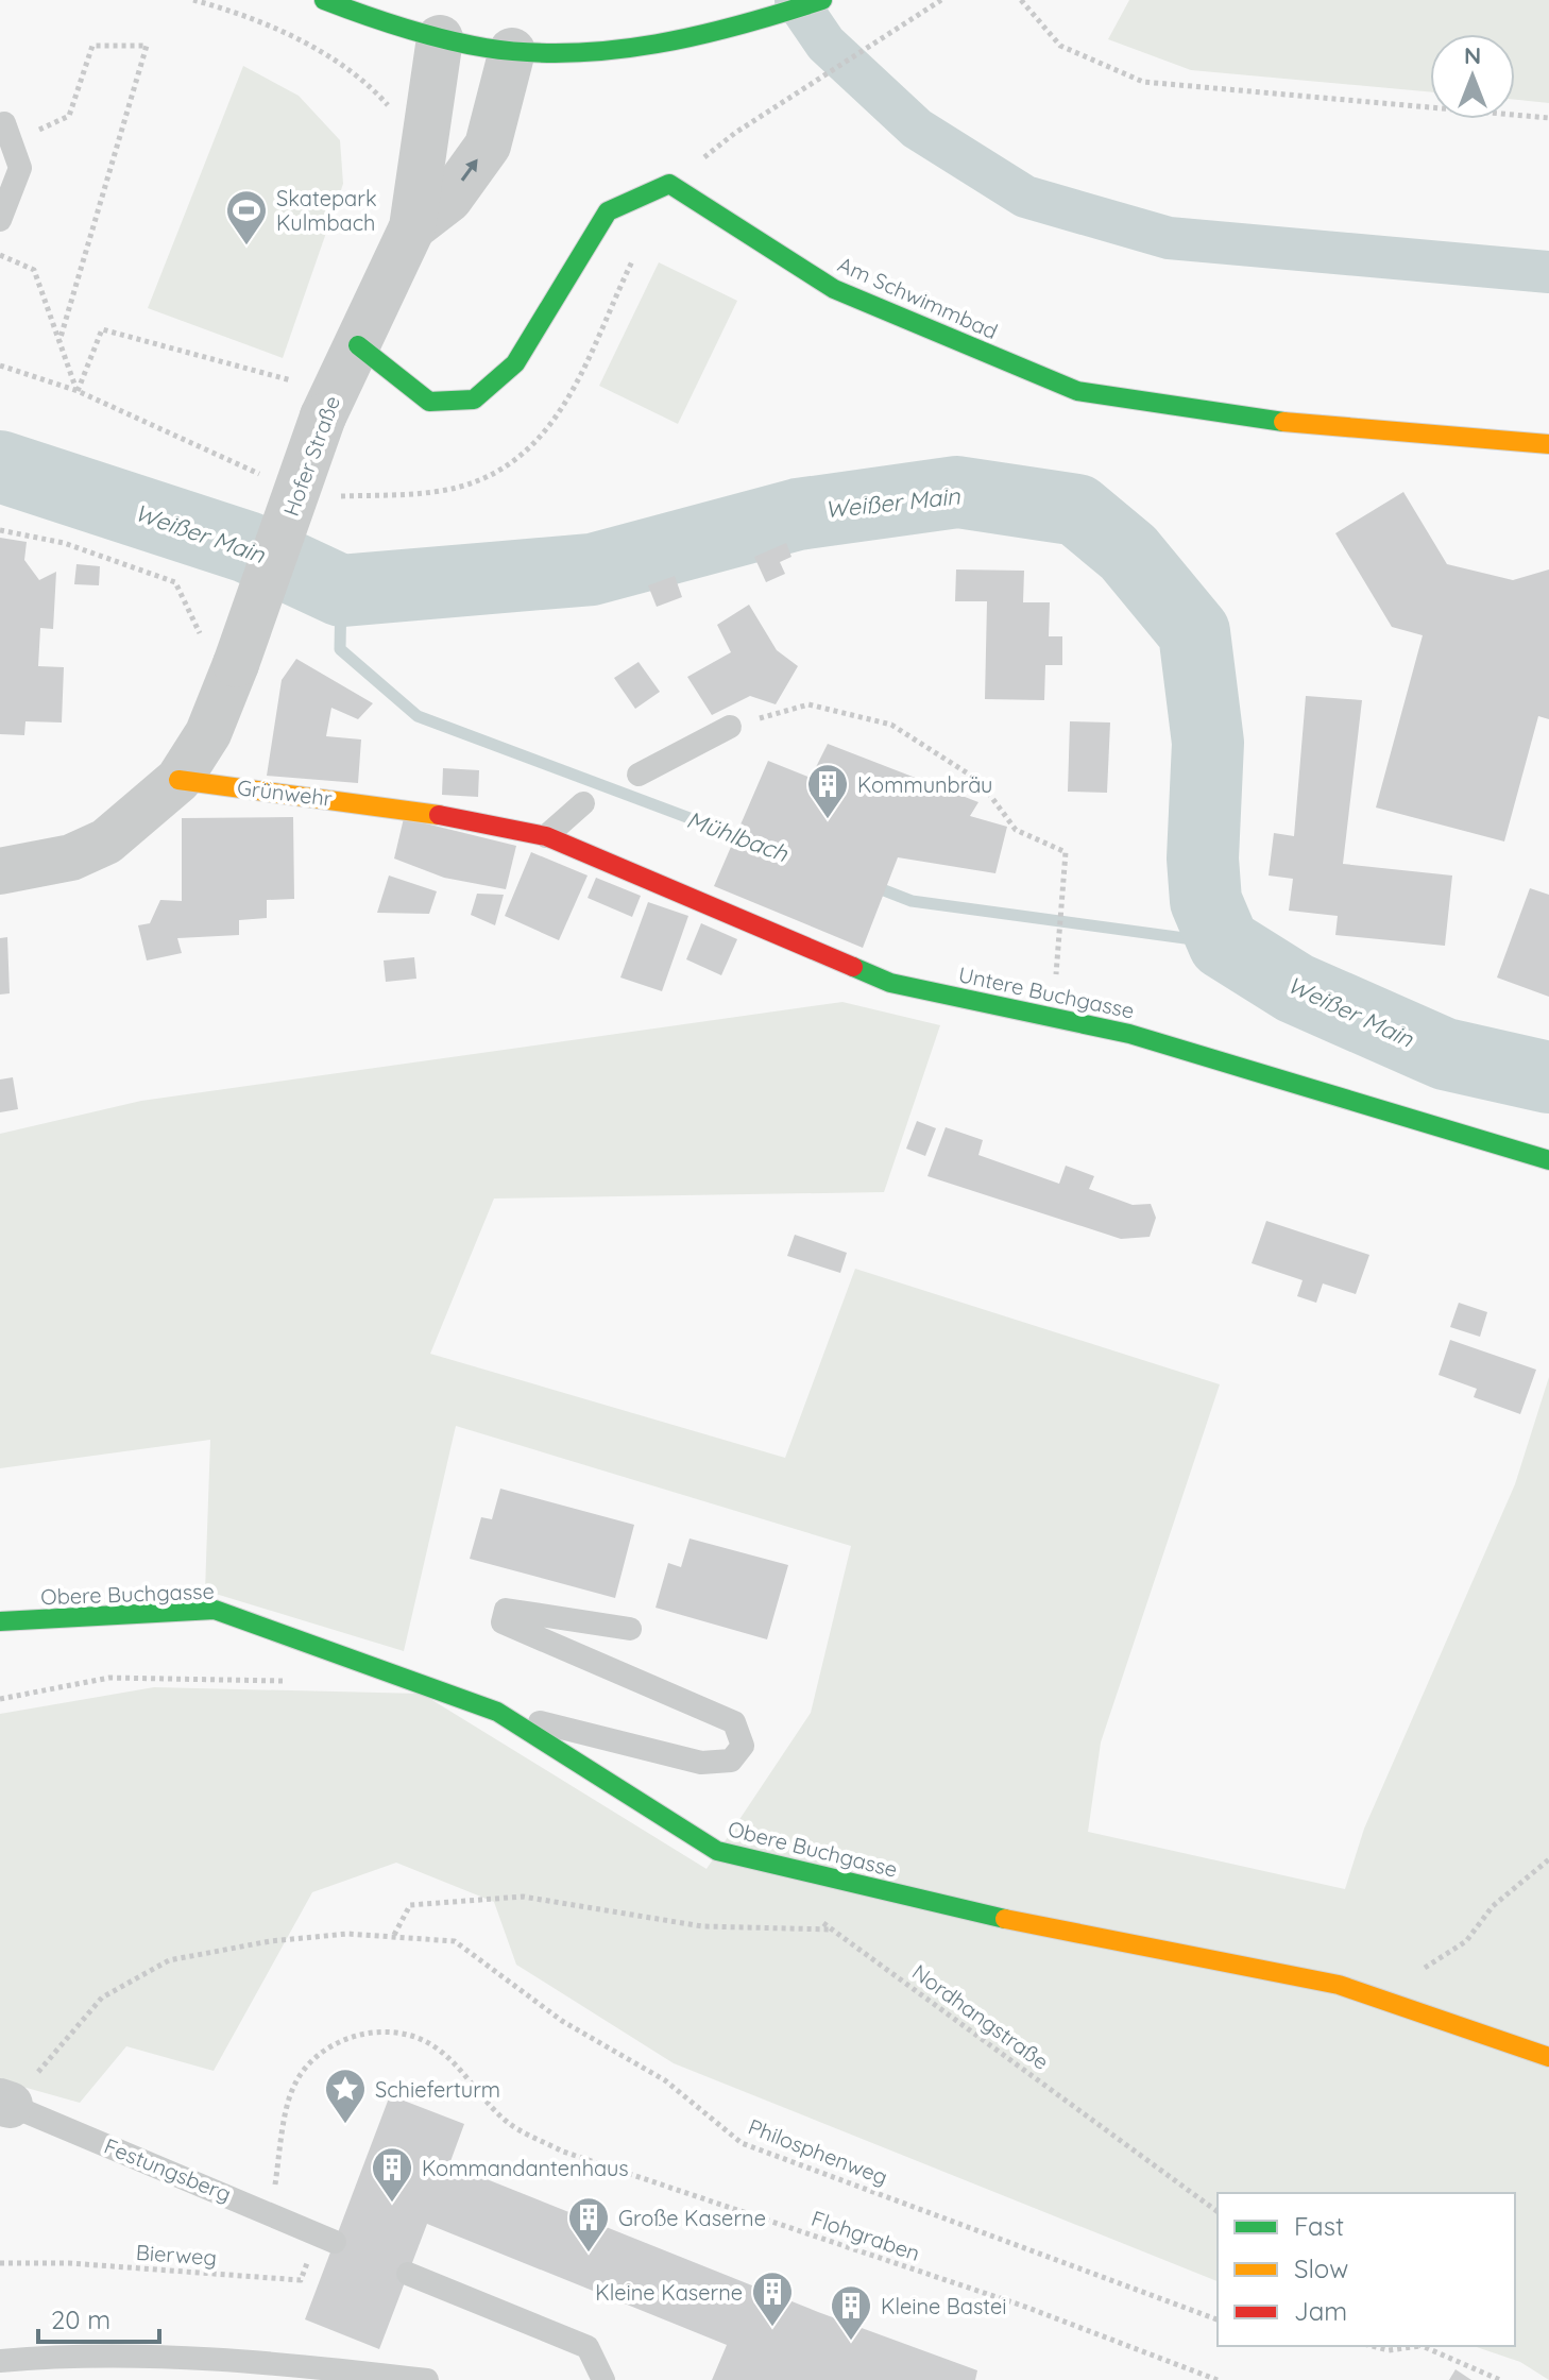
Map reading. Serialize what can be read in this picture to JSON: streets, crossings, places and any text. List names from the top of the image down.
{
  "streets": {
    "street": [
      "Am Schwimmbad",
      "Hofer Straße",
      "Grünwehr",
      "Untere Buchgasse",
      "Obere Buchgasse"
    ],
    "lane": ["Festungsberg"],
    "path": [
      "Nordhangstraße",
      "Philosphenweg",
      "Flohgraben",
      "Bierweg"
    ]
  },
  "crossings": [
    ["Am Schwimmbad", "Hofer Straße"],
    ["Hofer Straße", "Grünwehr"],
    ["Grünwehr", "Untere Buchgasse"],
    ["Philosphenweg", "Festungsberg"],
    ["Festungsberg", "Flohgraben"],
    ["Festungsberg", "Bierweg"]
  ],
  "water": ["Weißer Main", "Mühlbach"],
  "places": {
    "sports": ["Skatepark Kulmbach"],
    "building": [
      "Kommunbräu",
      "Kommandantenhaus",
      "Große Kaserne",
      "Kleine Kaserne",
      "Kleine Bastei"
    ],
    "place": ["Schieferturm"]
  },
  "legend": ["Fast", "Slow", "Jam"],
  "scale_bar": "20 m",
  "north": "top"
}
